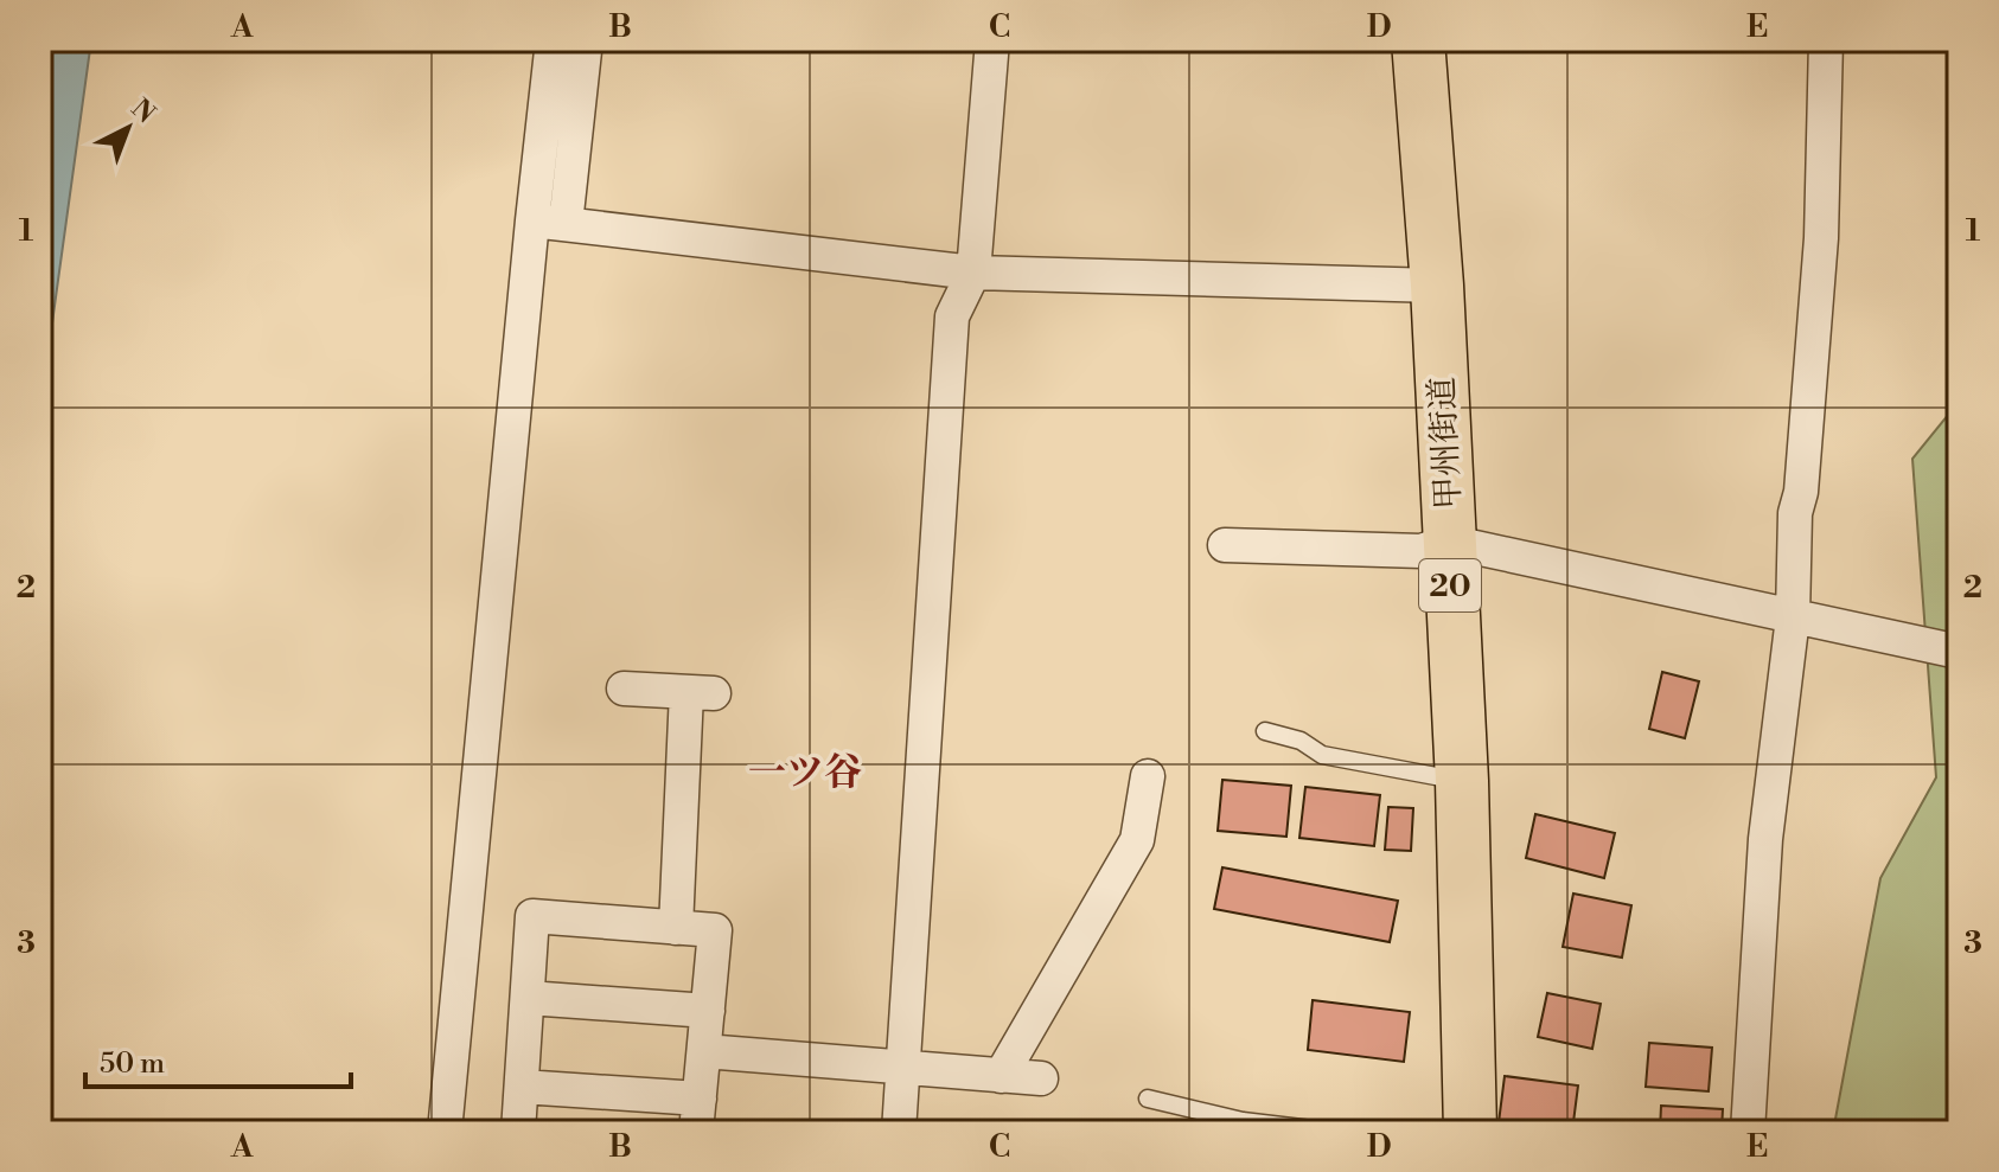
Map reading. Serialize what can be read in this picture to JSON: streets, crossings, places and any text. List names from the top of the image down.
{
  "streets": {
    "highway": ["甲州街道", "20"]
  },
  "districts": ["一ツ谷"],
  "scale_bar": "50 m",
  "north": "top right",
  "grid": {
    "columns": [
      "A",
      "B",
      "C",
      "D",
      "E"
    ],
    "rows": ["1", "2", "3"]
  }
}
